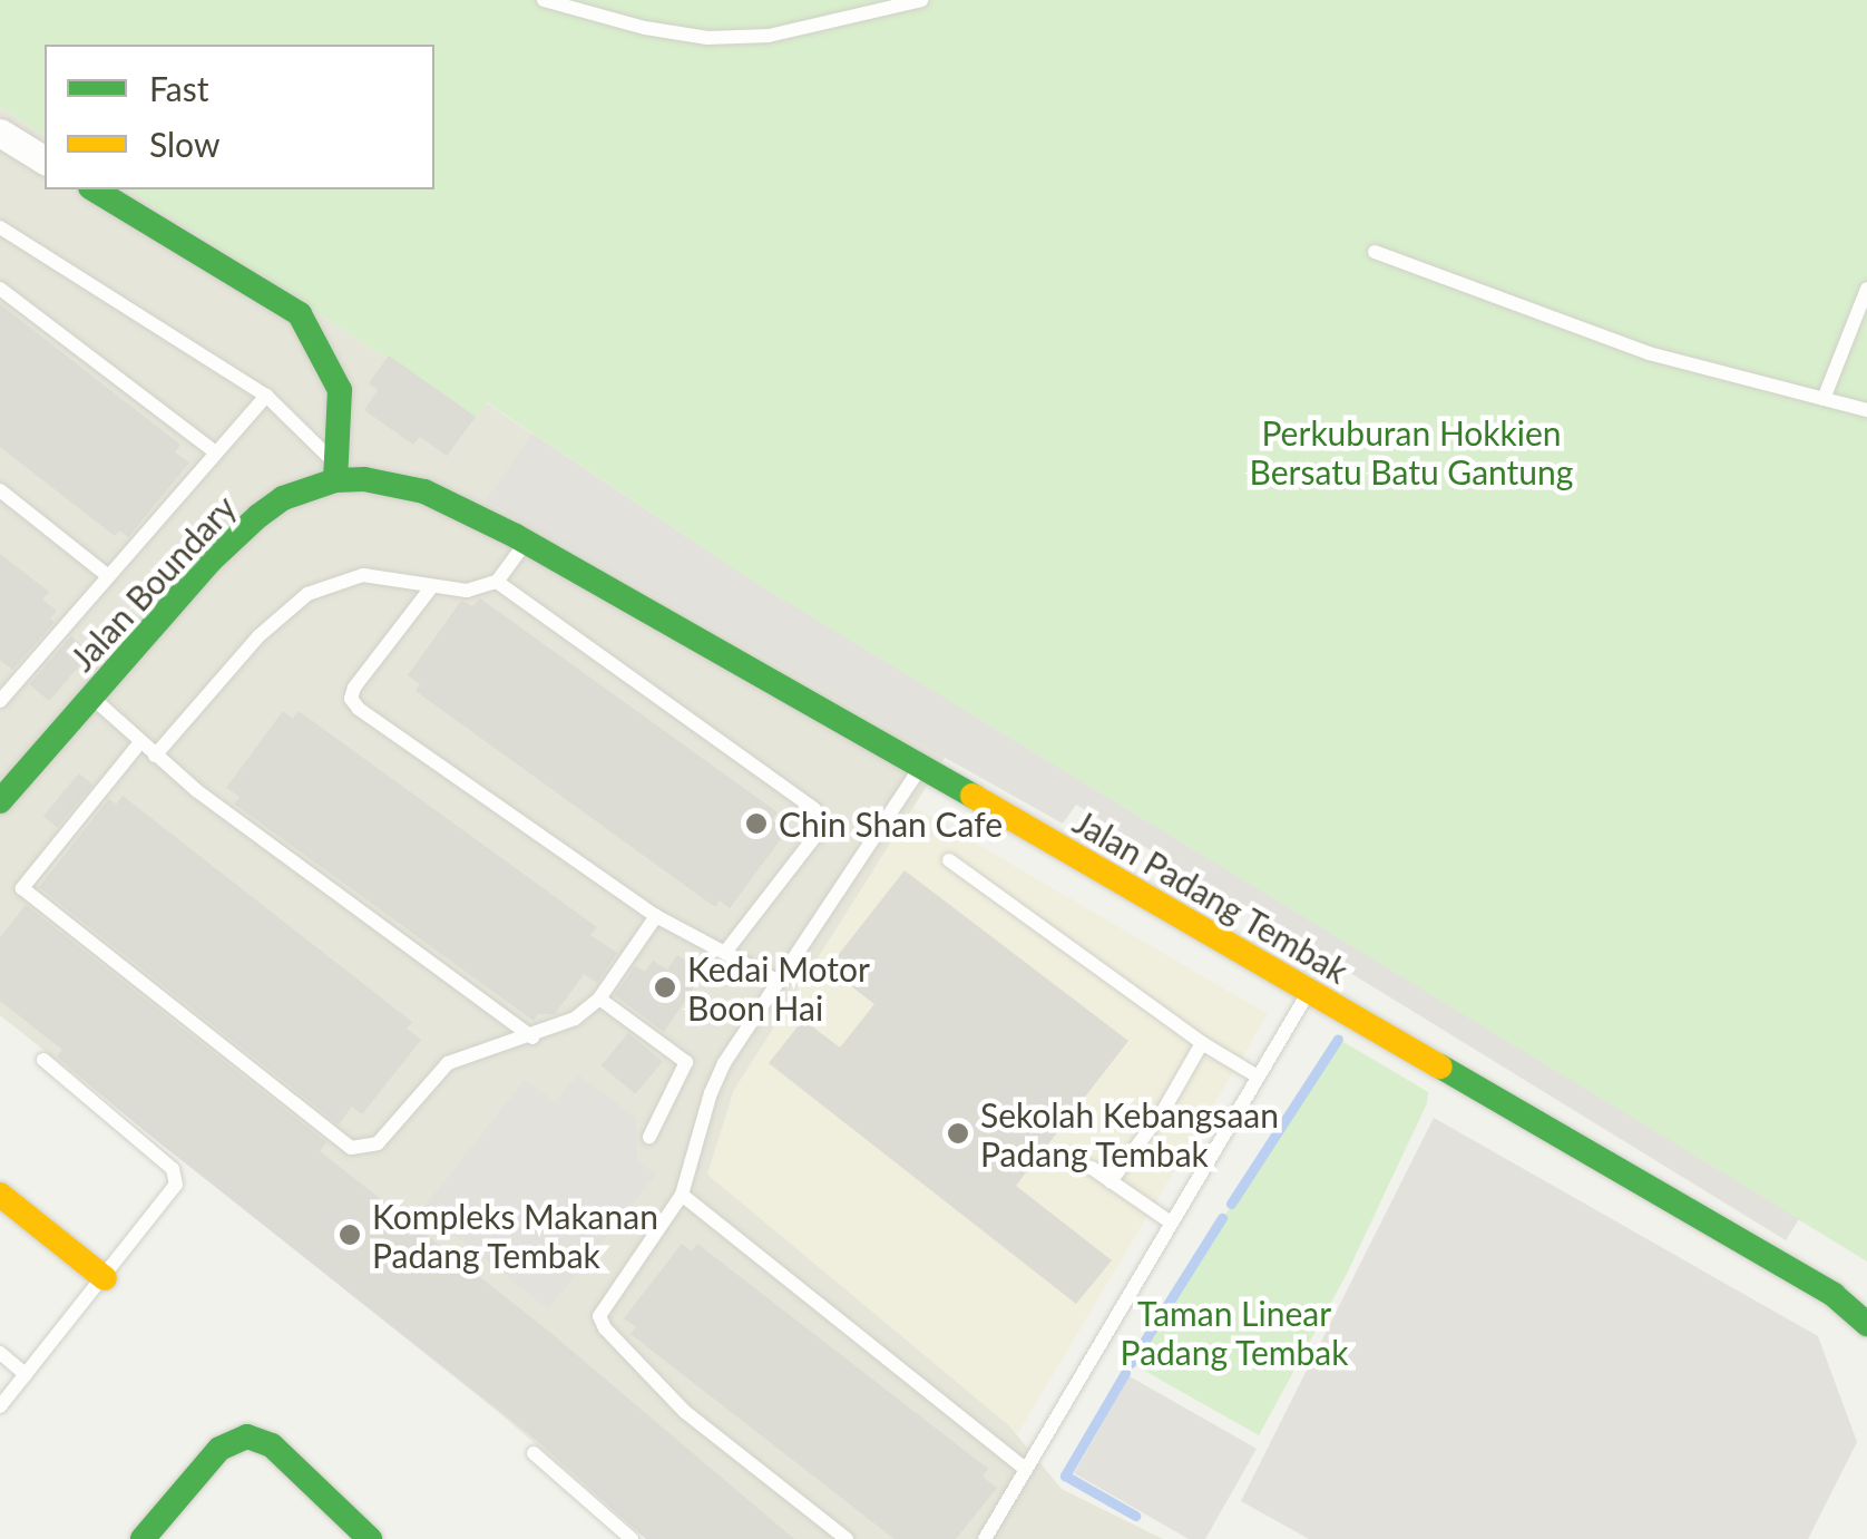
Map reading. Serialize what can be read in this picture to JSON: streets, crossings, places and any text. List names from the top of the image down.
{
  "streets": {
    "street": ["Jalan Boundary", "Jalan Padang Tembak"]
  },
  "crossings": [
    ["Jalan Boundary", "Jalan Padang Tembak"]
  ],
  "parks": ["Perkuburan Hokkien Bersatu Batu Gantung", "Taman Linear Padang Tembak"],
  "places": [
    "Chin Shan Cafe",
    "Kedai Motor Boon Hai",
    "Sekolah Kebangsaan Padang Tembak",
    "Kompleks Makanan Padang Tembak"
  ],
  "legend": ["Fast", "Slow"]
}
